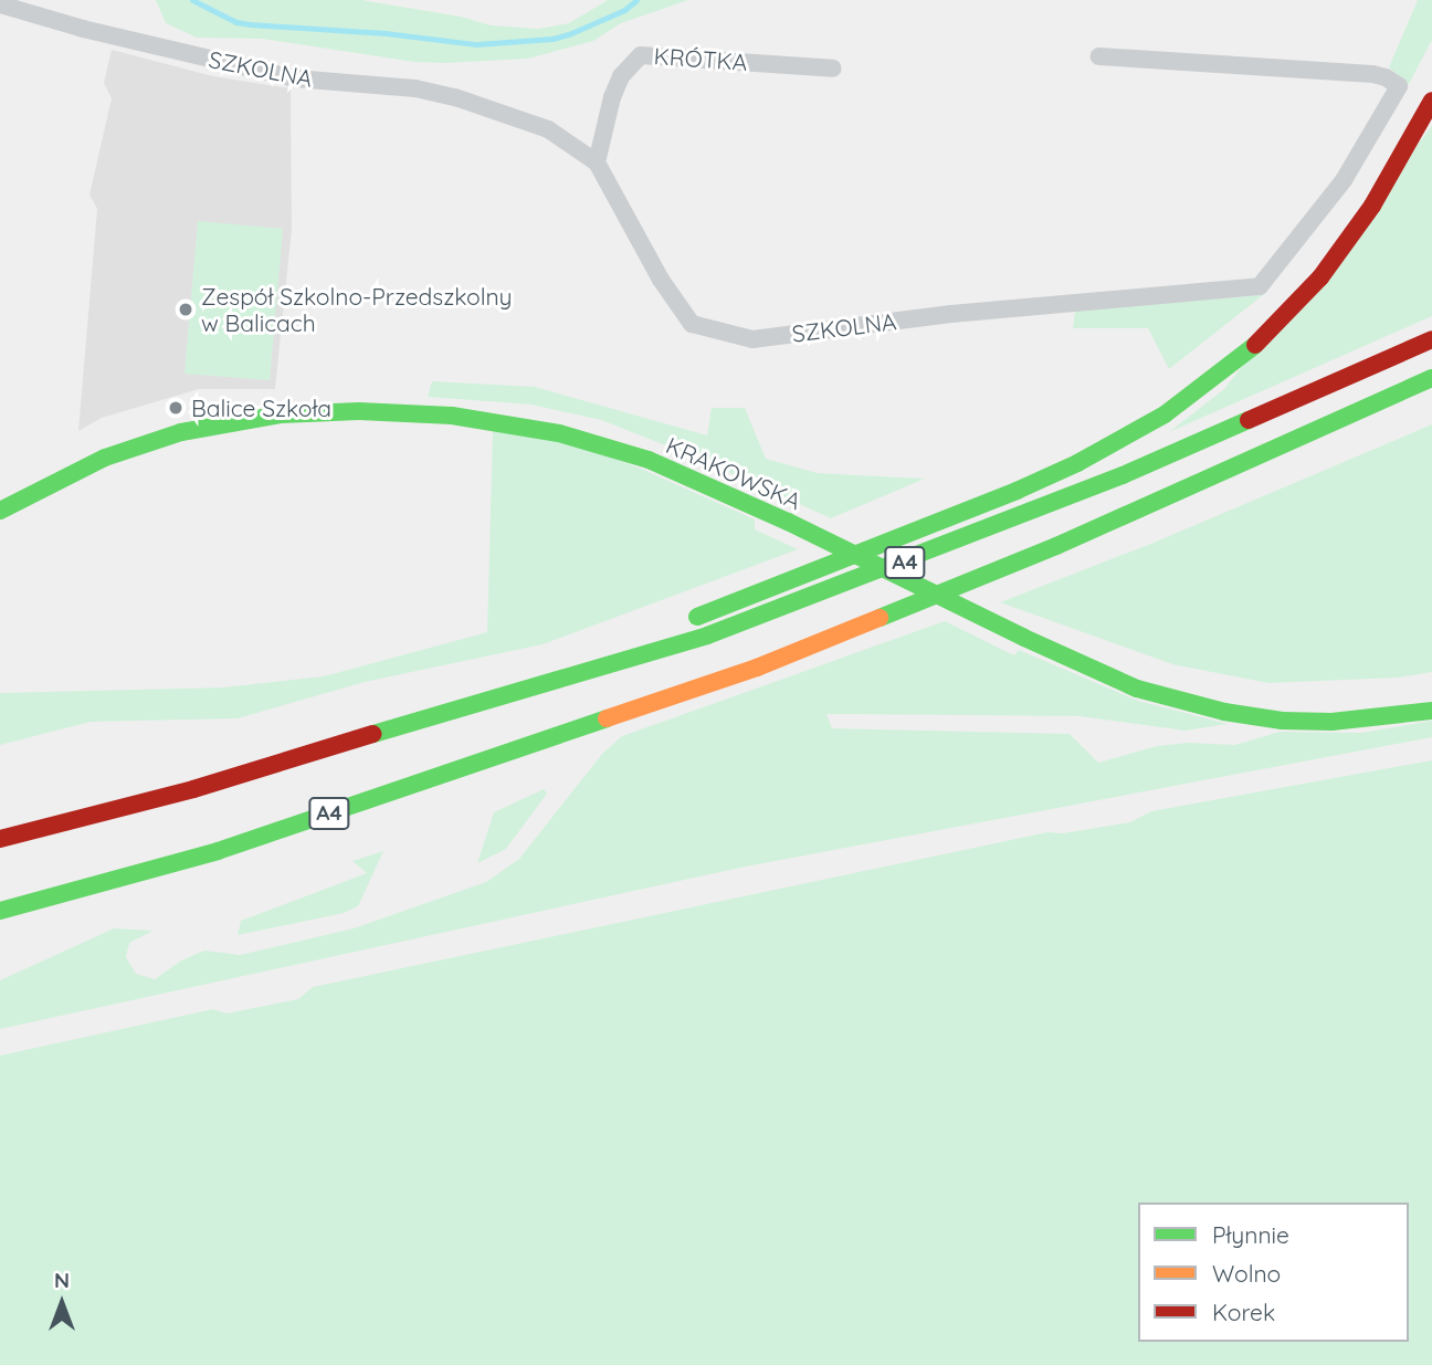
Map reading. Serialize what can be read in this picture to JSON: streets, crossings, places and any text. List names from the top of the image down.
{
  "streets": {
    "main road": ["KRAKOWSKA", "A4"],
    "street": ["KRÓTKA", "SZKOLNA"]
  },
  "crossings": [
    ["KRÓTKA", "SZKOLNA"]
  ],
  "places": ["Zespół Szkolno-Przedszkolny w Balicach", "Balice Szkoła"],
  "legend": ["Płynnie", "Wolno", "Korek"],
  "north": "top"
}
